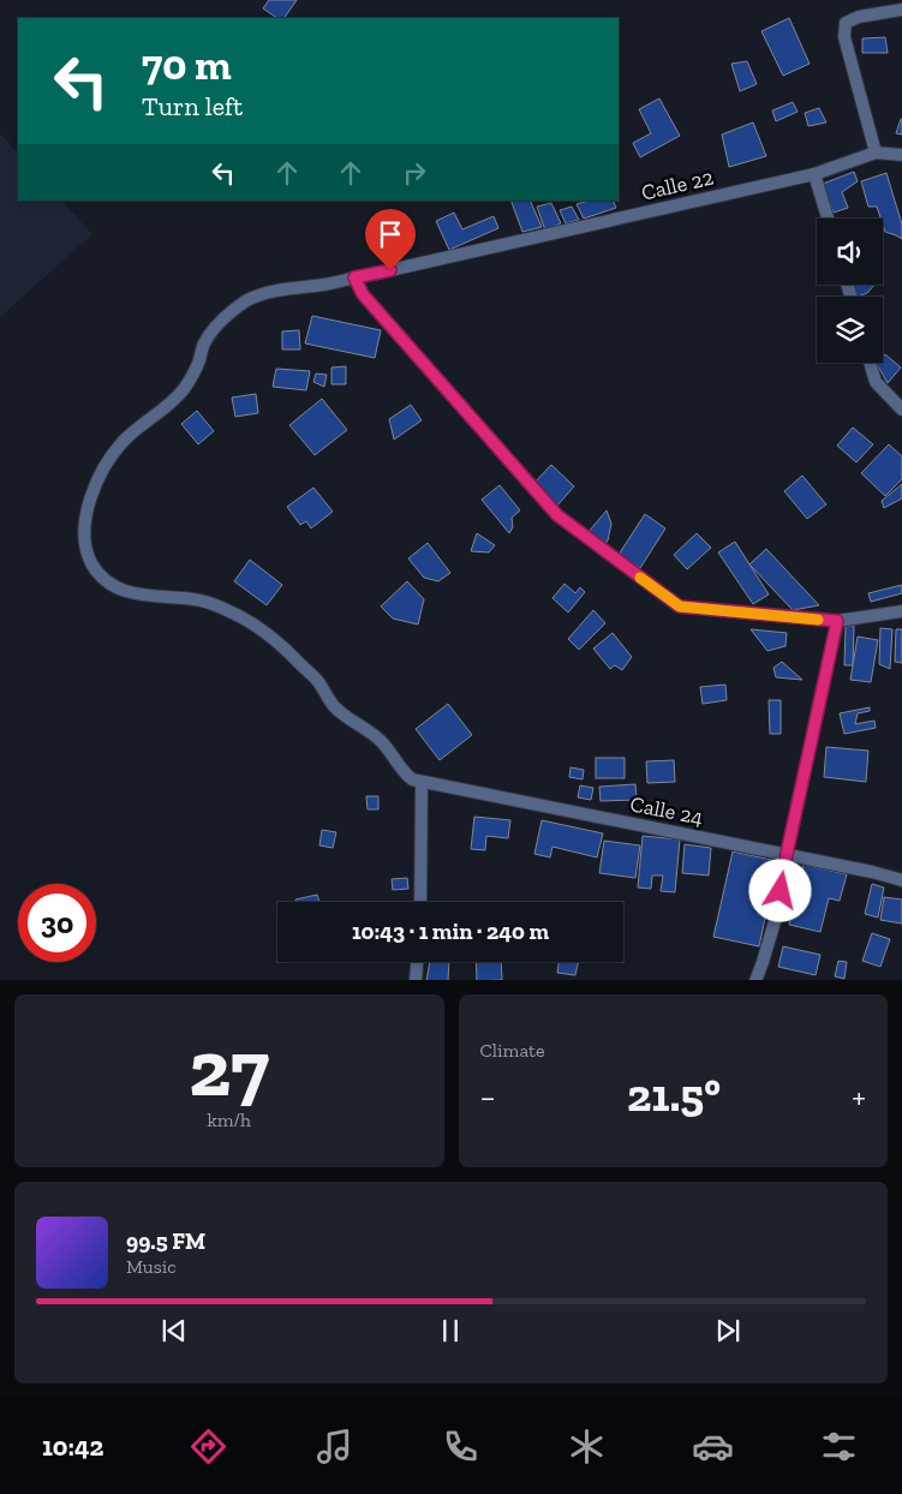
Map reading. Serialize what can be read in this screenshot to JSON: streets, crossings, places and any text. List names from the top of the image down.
{
  "streets": {
    "street": ["Calle 22", "Calle 24"]
  },
  "crossings": [
    ["Calle 22", "Calle 24"]
  ],
  "page": {
    "turn": ["70 m", "Turn left"],
    "limit": "30",
    "trip": "10:43 · 1 min · 240 m",
    "tile": [
      ["27", "km/h"],
      "Climate"
    ],
    "heat": ["−", "21.5°", "+"],
    "song": ["99.5 FM", "Music"],
    "tabs": "10:42"
  }
}
